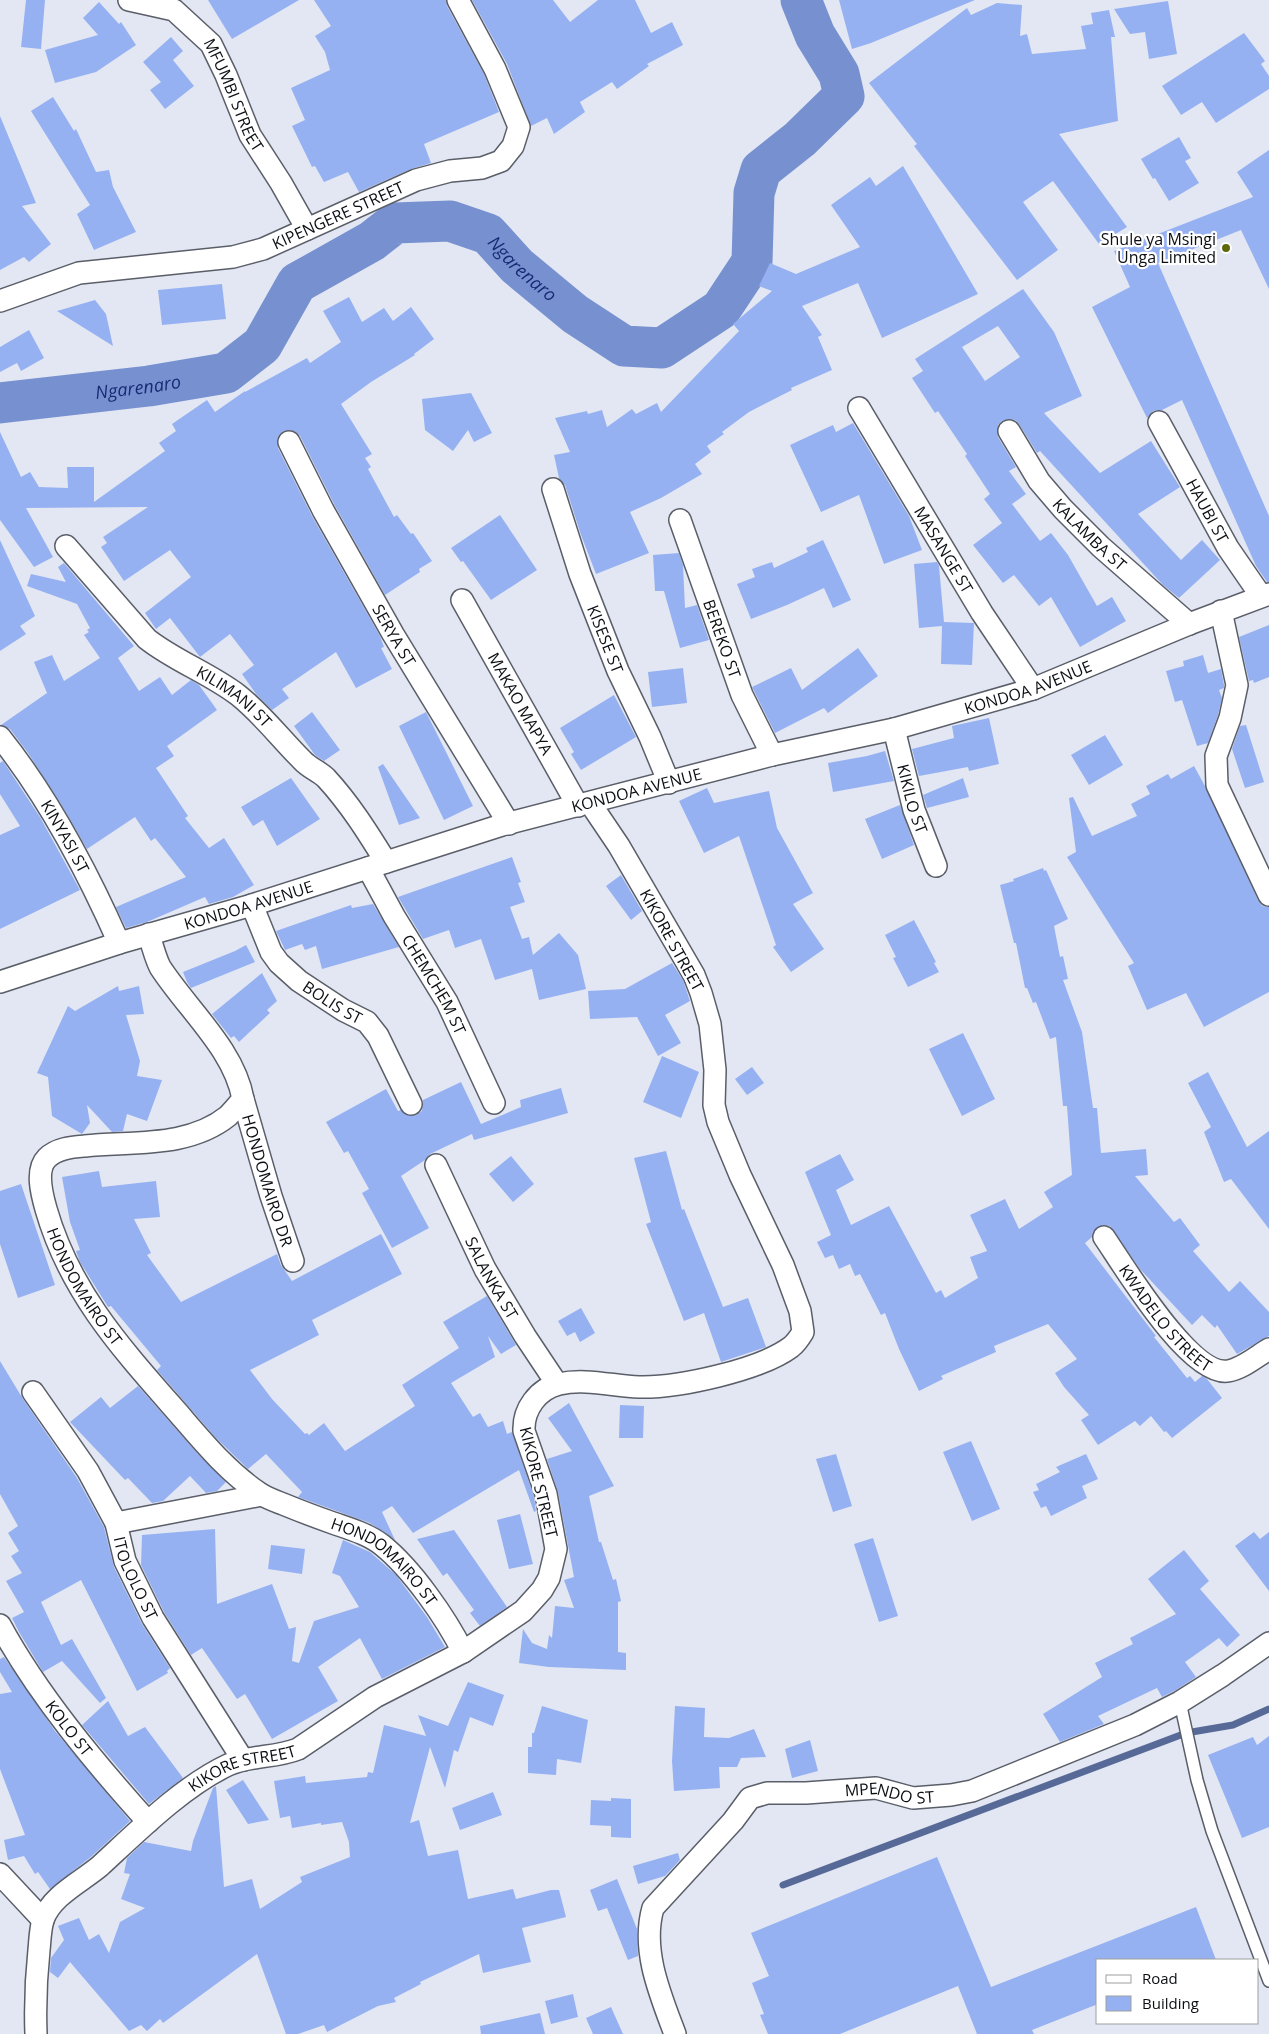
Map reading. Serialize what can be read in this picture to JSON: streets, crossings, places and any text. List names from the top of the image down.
{
  "streets": {
    "street": [
      "MFUMBI STREET",
      "KIPENGERE STREET",
      "HAUBI ST",
      "KALAMBA ST",
      "MASANGE ST",
      "SERYA ST",
      "KISESE ST",
      "BEREKO ST",
      "KONDOA AVENUE",
      "KILIMANI ST",
      "MAKAO MAPYA",
      "KIKILO ST",
      "KINYASI ST",
      "KIKORE STREET",
      "CHEMCHEM ST",
      "BOLIS ST",
      "HONDOMAIRO DR",
      "SALANKA ST",
      "HONDOMAIRO ST",
      "KWADELO STREET",
      "ITOLOLO ST",
      "KOLO ST",
      "MPENDO ST"
    ]
  },
  "crossings": [
    ["MFUMBI STREET", "KIPENGERE STREET"],
    ["HAUBI ST", "KONDOA AVENUE"],
    ["KALAMBA ST", "KONDOA AVENUE"],
    ["MASANGE ST", "KONDOA AVENUE"],
    ["SERYA ST", "KONDOA AVENUE"],
    ["KISESE ST", "KONDOA AVENUE"],
    ["BEREKO ST", "KONDOA AVENUE"],
    ["KONDOA AVENUE", "KILIMANI ST"],
    ["KONDOA AVENUE", "MAKAO MAPYA"],
    ["KONDOA AVENUE", "KIKILO ST"],
    ["KONDOA AVENUE", "KINYASI ST"],
    ["KONDOA AVENUE", "KIKORE STREET"],
    ["KONDOA AVENUE", "CHEMCHEM ST"],
    ["KONDOA AVENUE", "BOLIS ST"],
    ["KILIMANI ST", "CHEMCHEM ST"],
    ["MAKAO MAPYA", "KIKORE STREET"],
    ["KIKORE STREET", "SALANKA ST"],
    ["KIKORE STREET", "HONDOMAIRO ST"],
    ["KIKORE STREET", "ITOLOLO ST"],
    ["KIKORE STREET", "KOLO ST"],
    ["HONDOMAIRO DR", "HONDOMAIRO ST"]
  ],
  "water": ["Ngarenaro"],
  "places": ["Shule ya Msingi Unga Limited"],
  "legend": ["Road", "Building"]
}
